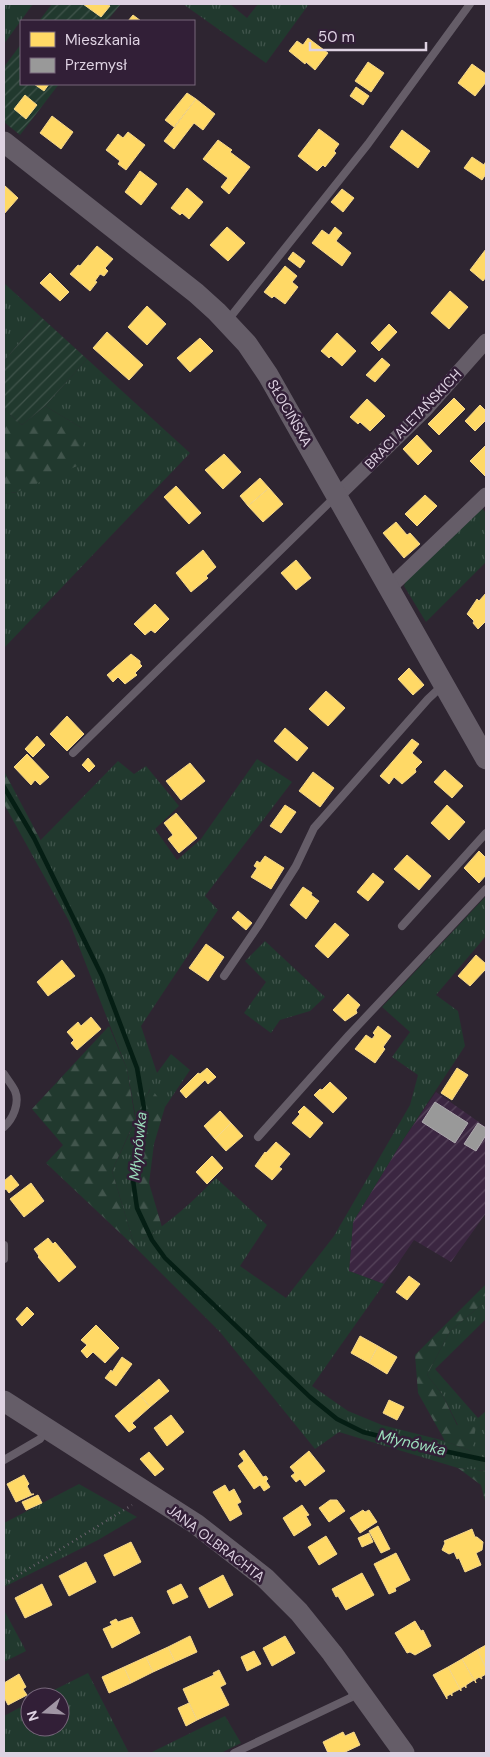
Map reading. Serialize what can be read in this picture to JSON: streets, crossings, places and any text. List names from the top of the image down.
{
  "streets": {
    "street": ["SŁOCIŃSKA", "BRACI ALETAŃSKICH", "JANA OLBRACHTA"]
  },
  "crossings": [
    ["SŁOCIŃSKA", "BRACI ALETAŃSKICH"]
  ],
  "water": ["Młynówka"],
  "legend": ["Mieszkania", "Przemysł"],
  "scale_bar": "50 m",
  "north": "left"
}
